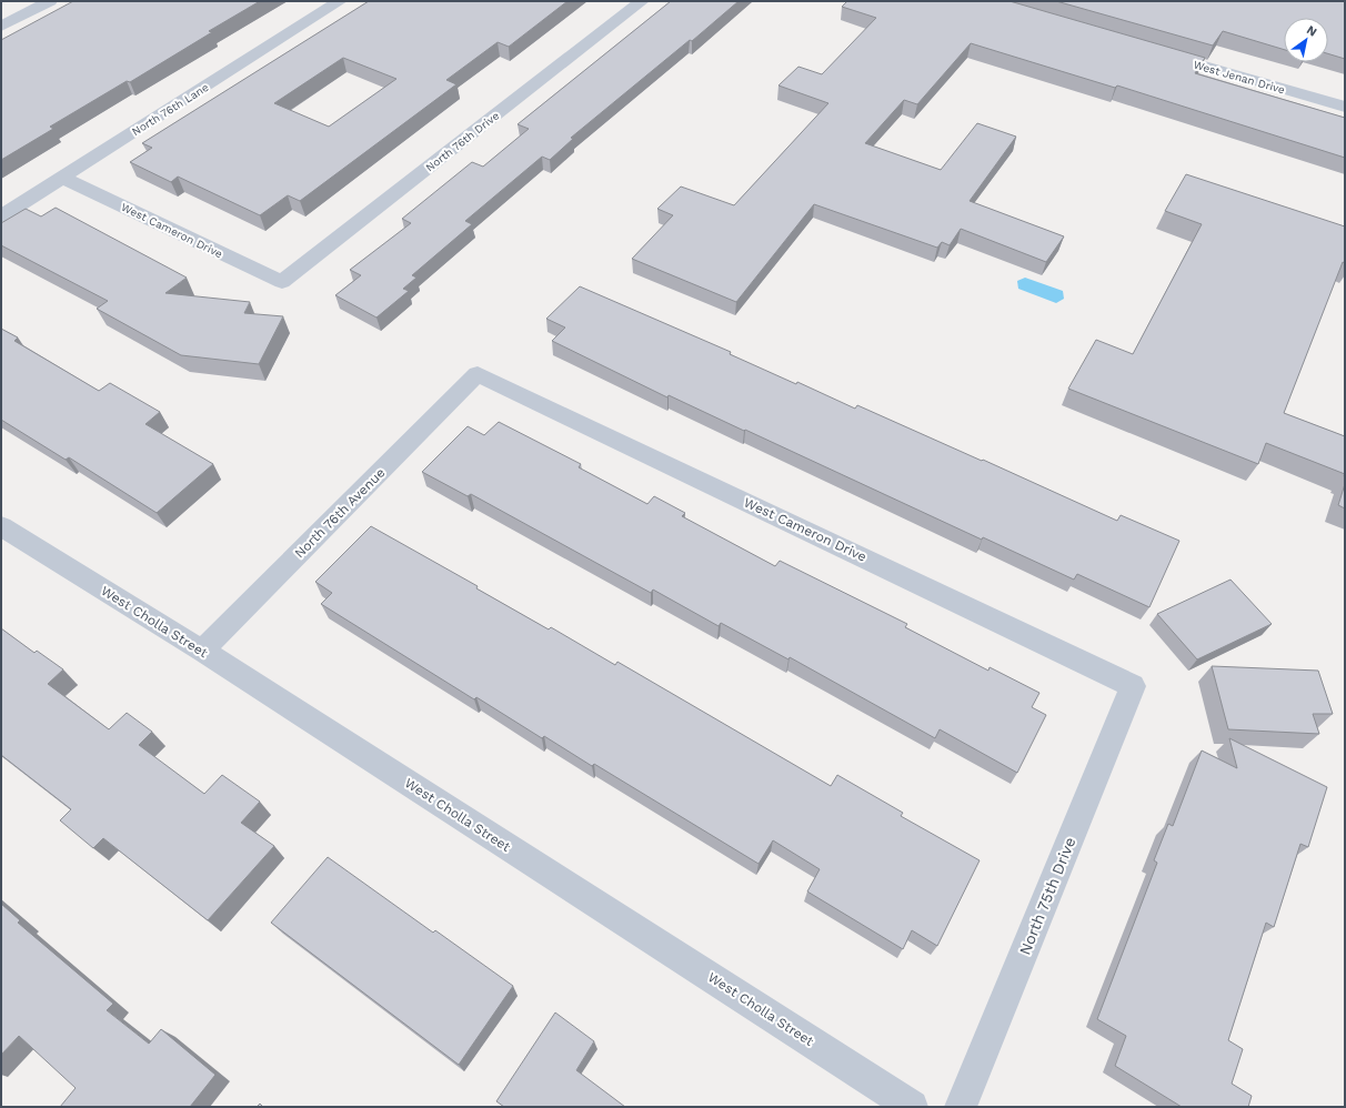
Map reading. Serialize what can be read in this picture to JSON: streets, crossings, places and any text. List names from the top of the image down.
{
  "streets": {
    "street": [
      "West Jenan Drive",
      "North 76th Lane",
      "North 76th Drive",
      "West Cameron Drive",
      "North 76th Avenue",
      "West Cholla Street",
      "North 75th Drive"
    ]
  },
  "crossings": [
    ["North 76th Lane", "West Cameron Drive"],
    ["North 76th Drive", "West Cameron Drive"],
    ["West Cameron Drive", "North 76th Avenue"],
    ["West Cameron Drive", "North 75th Drive"],
    ["North 76th Avenue", "West Cholla Street"]
  ],
  "north": "top right"
}
